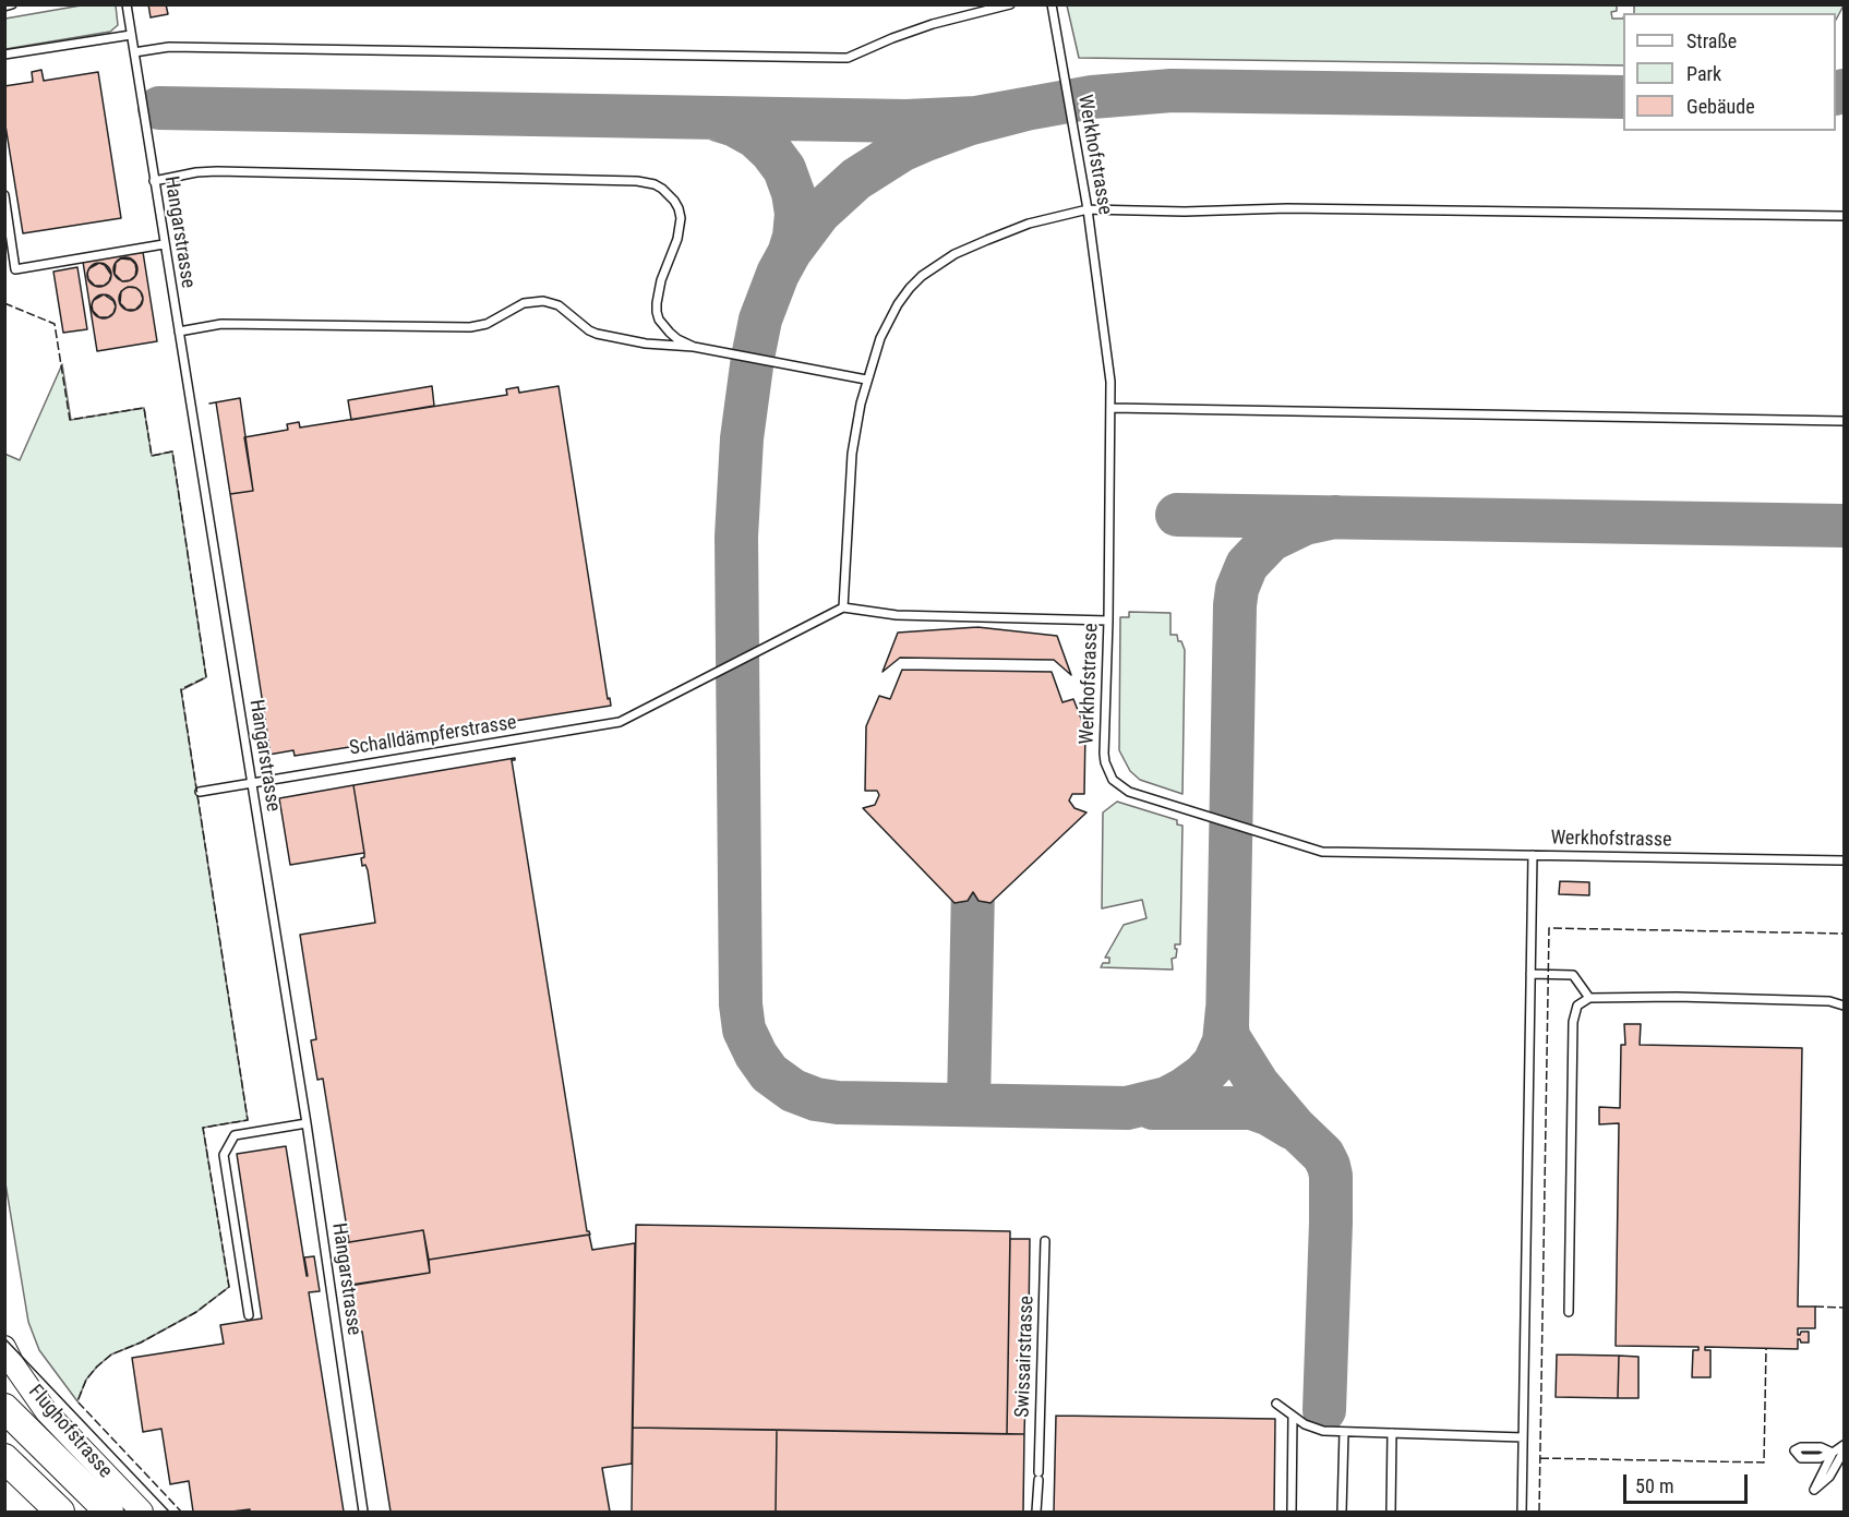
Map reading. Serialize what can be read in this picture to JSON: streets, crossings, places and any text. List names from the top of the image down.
{
  "streets": {
    "main road": ["Flughofstrasse"],
    "lane": [
      "Werkhofstrasse",
      "Hangarstrasse",
      "Schalldämpferstrasse",
      "Swissairstrasse"
    ]
  },
  "crossings": [
    ["Hangarstrasse", "Schalldämpferstrasse"]
  ],
  "legend": ["Straße", "Park", "Gebäude"],
  "scale_bar": "50 m"
}
